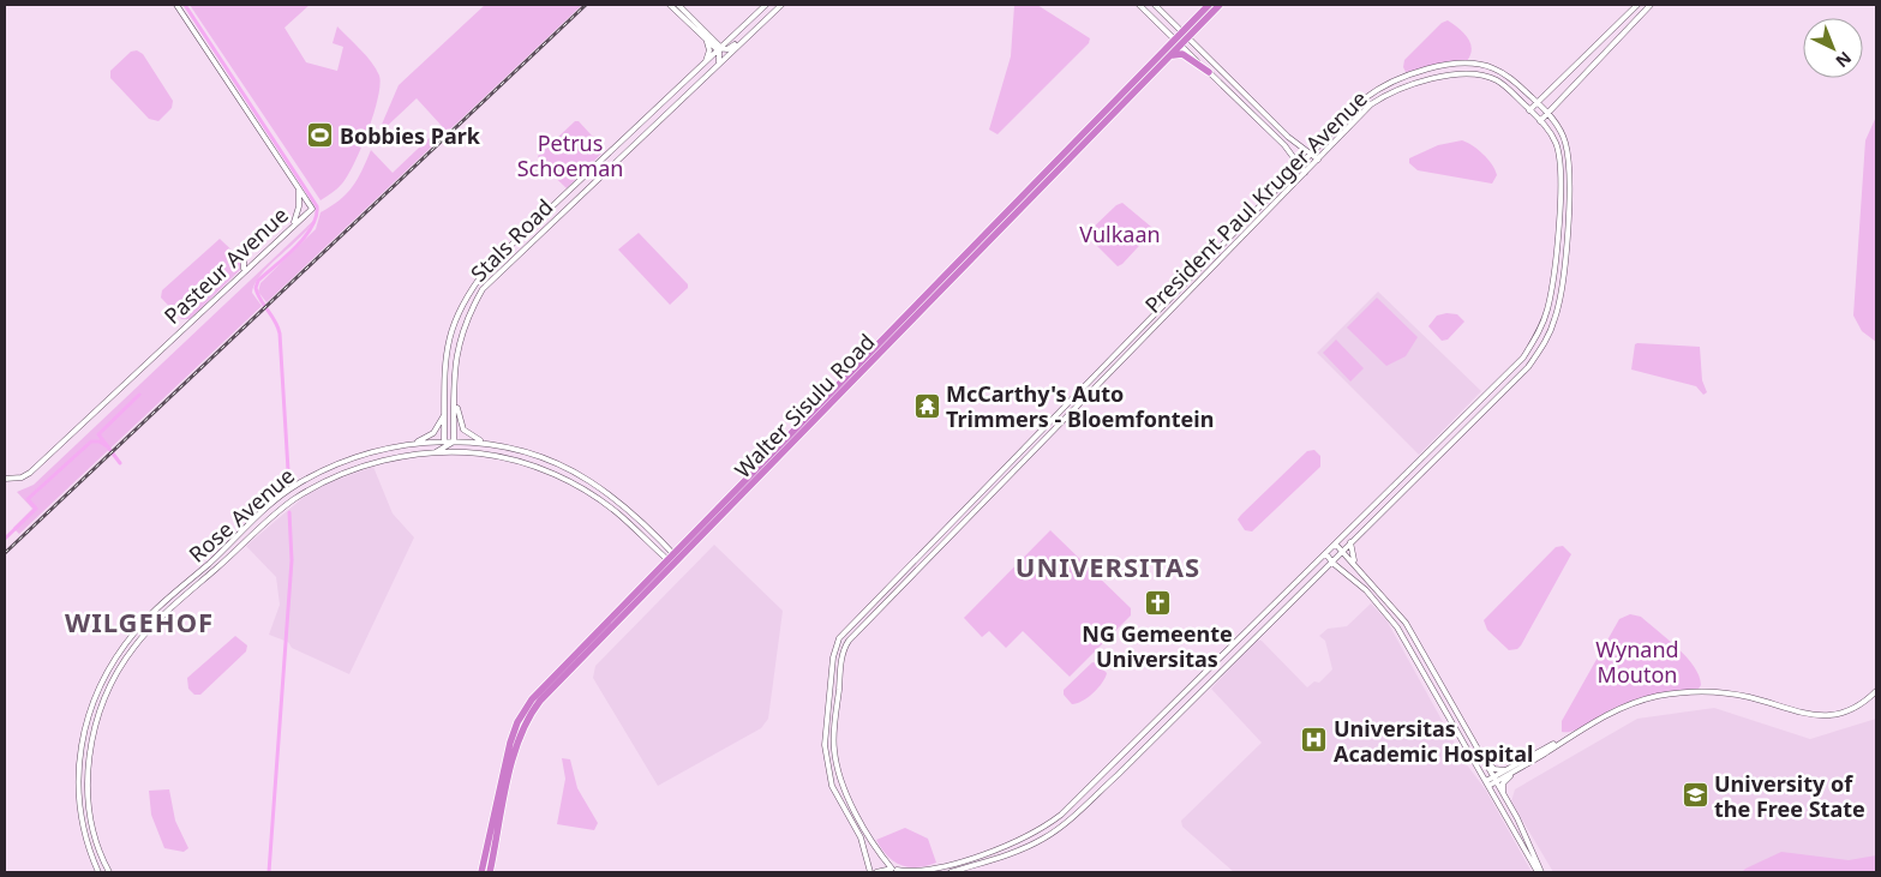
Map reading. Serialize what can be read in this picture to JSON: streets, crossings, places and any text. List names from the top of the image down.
{
  "streets": {
    "highway": ["Walter Sisulu Road"],
    "street": [
      "President Paul Kruger Avenue",
      "Stals Road",
      "Pasteur Avenue",
      "Rose Avenue"
    ]
  },
  "crossings": [
    ["Stals Road", "Rose Avenue"],
    ["Walter Sisulu Road", "Rose Avenue"]
  ],
  "districts": ["UNIVERSITAS", "WILGEHOF"],
  "parks": ["Petrus Schoeman", "Vulkaan", "Wynand Mouton"],
  "places": {
    "sports": ["Bobbies Park"],
    "temple": ["McCarthy's Auto Trimmers - Bloemfontein"],
    "church": ["NG Gemeente Universitas"],
    "hospital": ["Universitas Academic Hospital"],
    "school or university": ["University of the Free State"]
  },
  "north": "bottom right"
}
